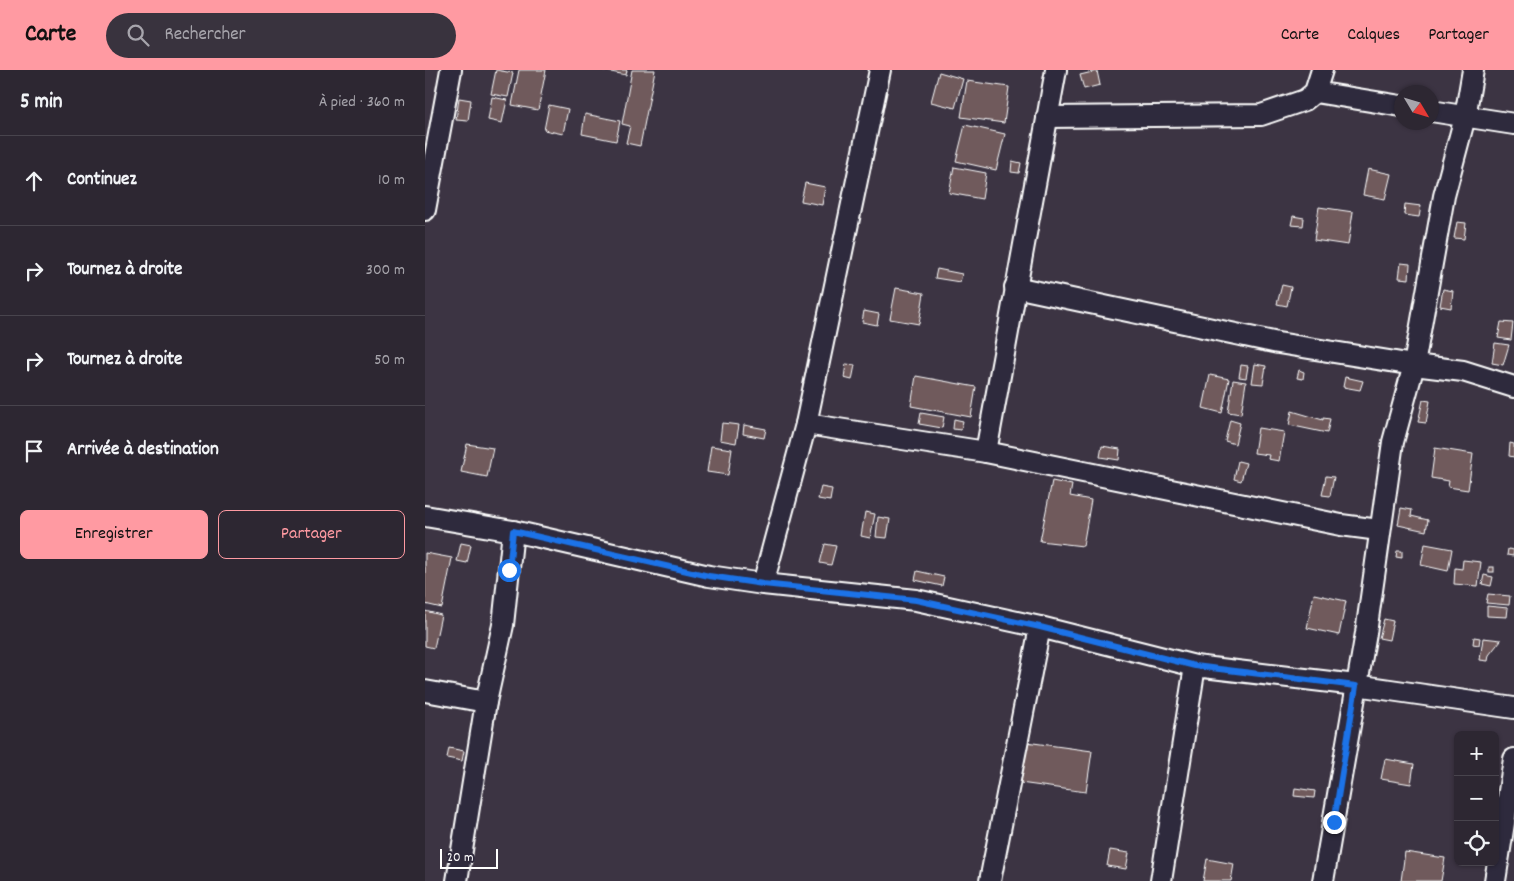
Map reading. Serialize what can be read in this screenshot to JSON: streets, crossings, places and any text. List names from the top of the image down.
{
  "scale_bar": "20 m",
  "north": "bottom right",
  "page": {
    "header": "Carte",
    "search": "Rechercher",
    "nav": ["Carte", "Calques", "Partager"],
    "heading": ["5 min", "À pied · 360 m"],
    "list": [
      ["Continuez", "10 m"],
      ["Tournez à droite", "300 m"],
      ["Tournez à droite", "50 m"],
      "Arrivée à destination"
    ],
    "buttons": ["Enregistrer", "Partager"],
    "map_buttons": ["+", "−"],
    "scale": "20 m"
  }
}
